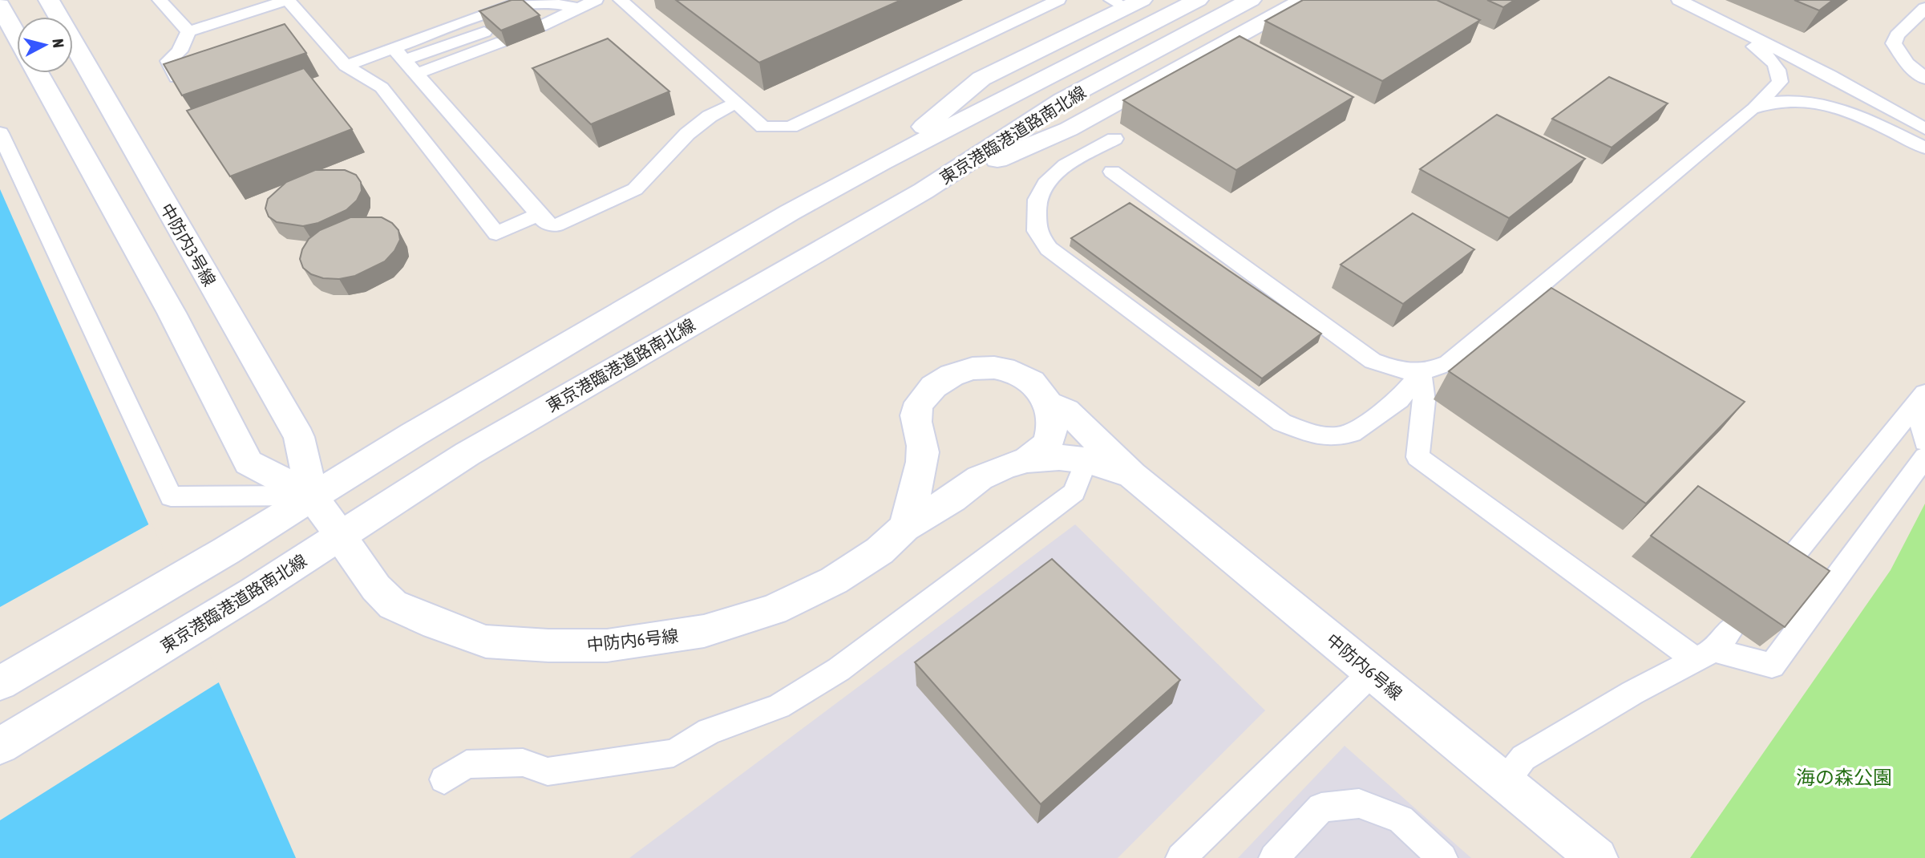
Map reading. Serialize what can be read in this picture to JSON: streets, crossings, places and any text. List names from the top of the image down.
{
  "streets": {
    "street": ["東京港臨港道路南北線", "中防内3号線", "中防内6号線"]
  },
  "crossings": [
    ["東京港臨港道路南北線", "中防内3号線"],
    ["東京港臨港道路南北線", "中防内6号線"],
    ["中防内3号線", "中防内6号線"]
  ],
  "parks": ["海の森公園"],
  "north": "right"
}
